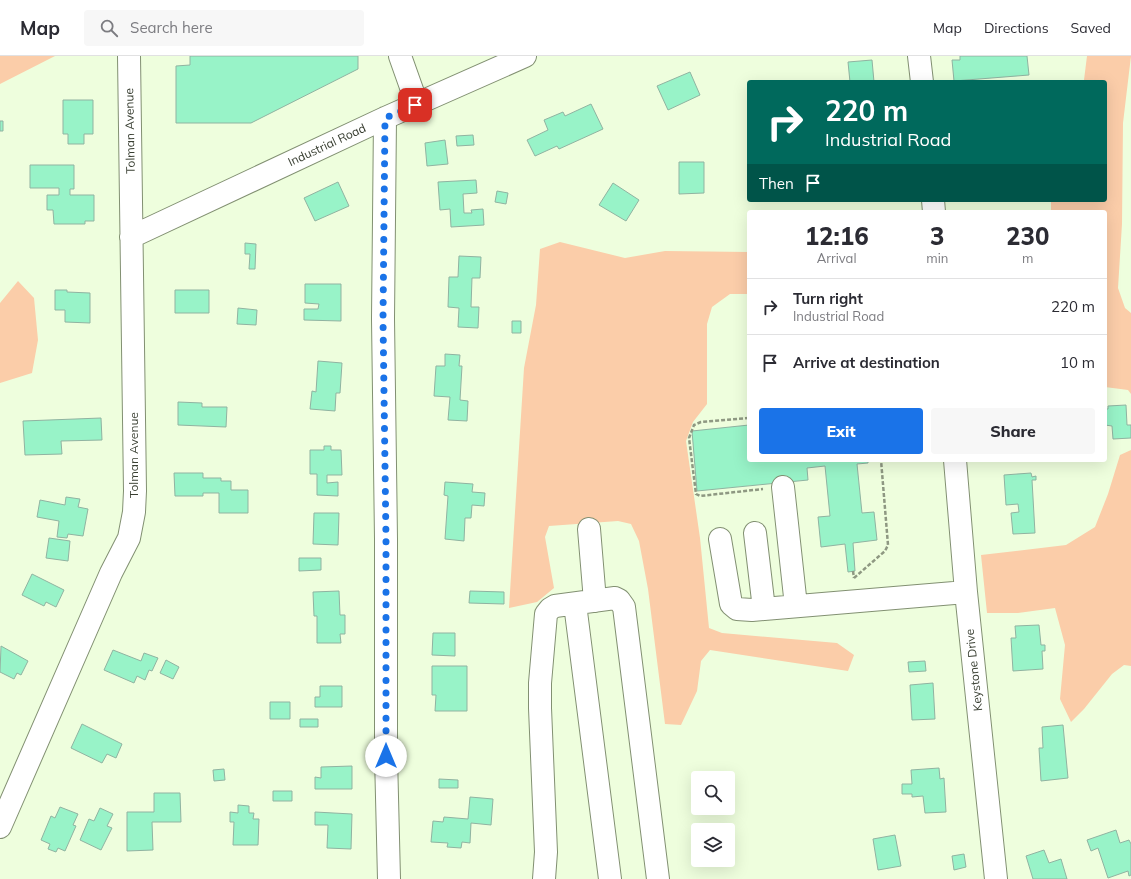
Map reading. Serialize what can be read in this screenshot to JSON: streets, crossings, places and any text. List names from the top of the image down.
{
  "streets": {
    "street": ["Tolman Avenue", "Industrial Road", "Keystone Drive"]
  },
  "crossings": [
    ["Tolman Avenue", "Industrial Road"]
  ],
  "page": {
    "header": "Map",
    "search": "Search here",
    "nav": ["Map", "Directions", "Saved"],
    "turn": ["220 m", "Industrial Road"],
    "then": "Then",
    "eta": [
      "12:16",
      "Arrival",
      "3",
      "min",
      "230",
      "m"
    ],
    "list": [
      {
        "name": "Turn right",
        "note": "Industrial Road",
        "value": "220 m"
      },
      {
        "name": "Arrive at destination",
        "value": "10 m"
      }
    ],
    "buttons": ["Exit", "Share"]
  }
}
